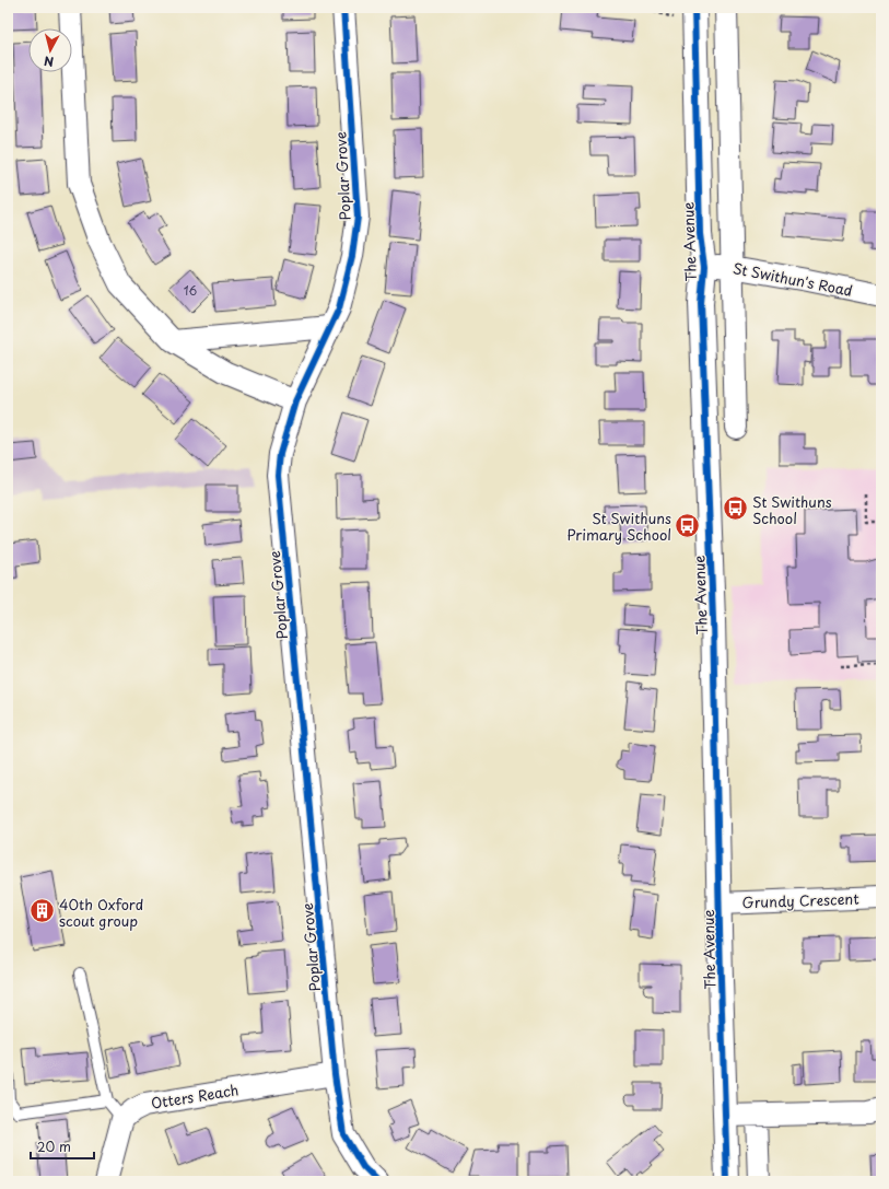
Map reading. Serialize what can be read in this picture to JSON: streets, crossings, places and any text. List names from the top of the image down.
{
  "streets": {
    "street": [
      "Poplar Grove",
      "The Avenue",
      "St Swithun's Road",
      "Grundy Crescent",
      "Otters Reach"
    ]
  },
  "crossings": [
    ["Poplar Grove", "Otters Reach"],
    ["The Avenue", "St Swithun's Road"],
    ["The Avenue", "Grundy Crescent"]
  ],
  "places": {
    "bus stop": ["St Swithuns School", "St Swithuns Primary School"],
    "building": ["40th Oxford scout group"]
  },
  "house_numbers": ["16"],
  "scale_bar": "20 m",
  "north": "bottom"
}
